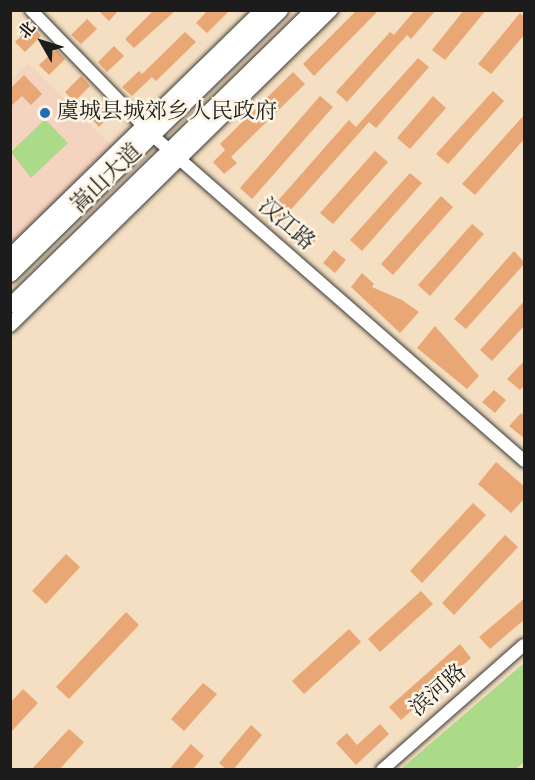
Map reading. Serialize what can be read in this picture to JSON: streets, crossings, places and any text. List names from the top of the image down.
{
  "streets": {
    "main road": ["嵩山大道"],
    "street": ["汉江路", "滨河路"]
  },
  "crossings": [
    ["嵩山大道", "汉江路"]
  ],
  "places": ["虞城县城郊乡人民政府"],
  "north": "top left"
}
